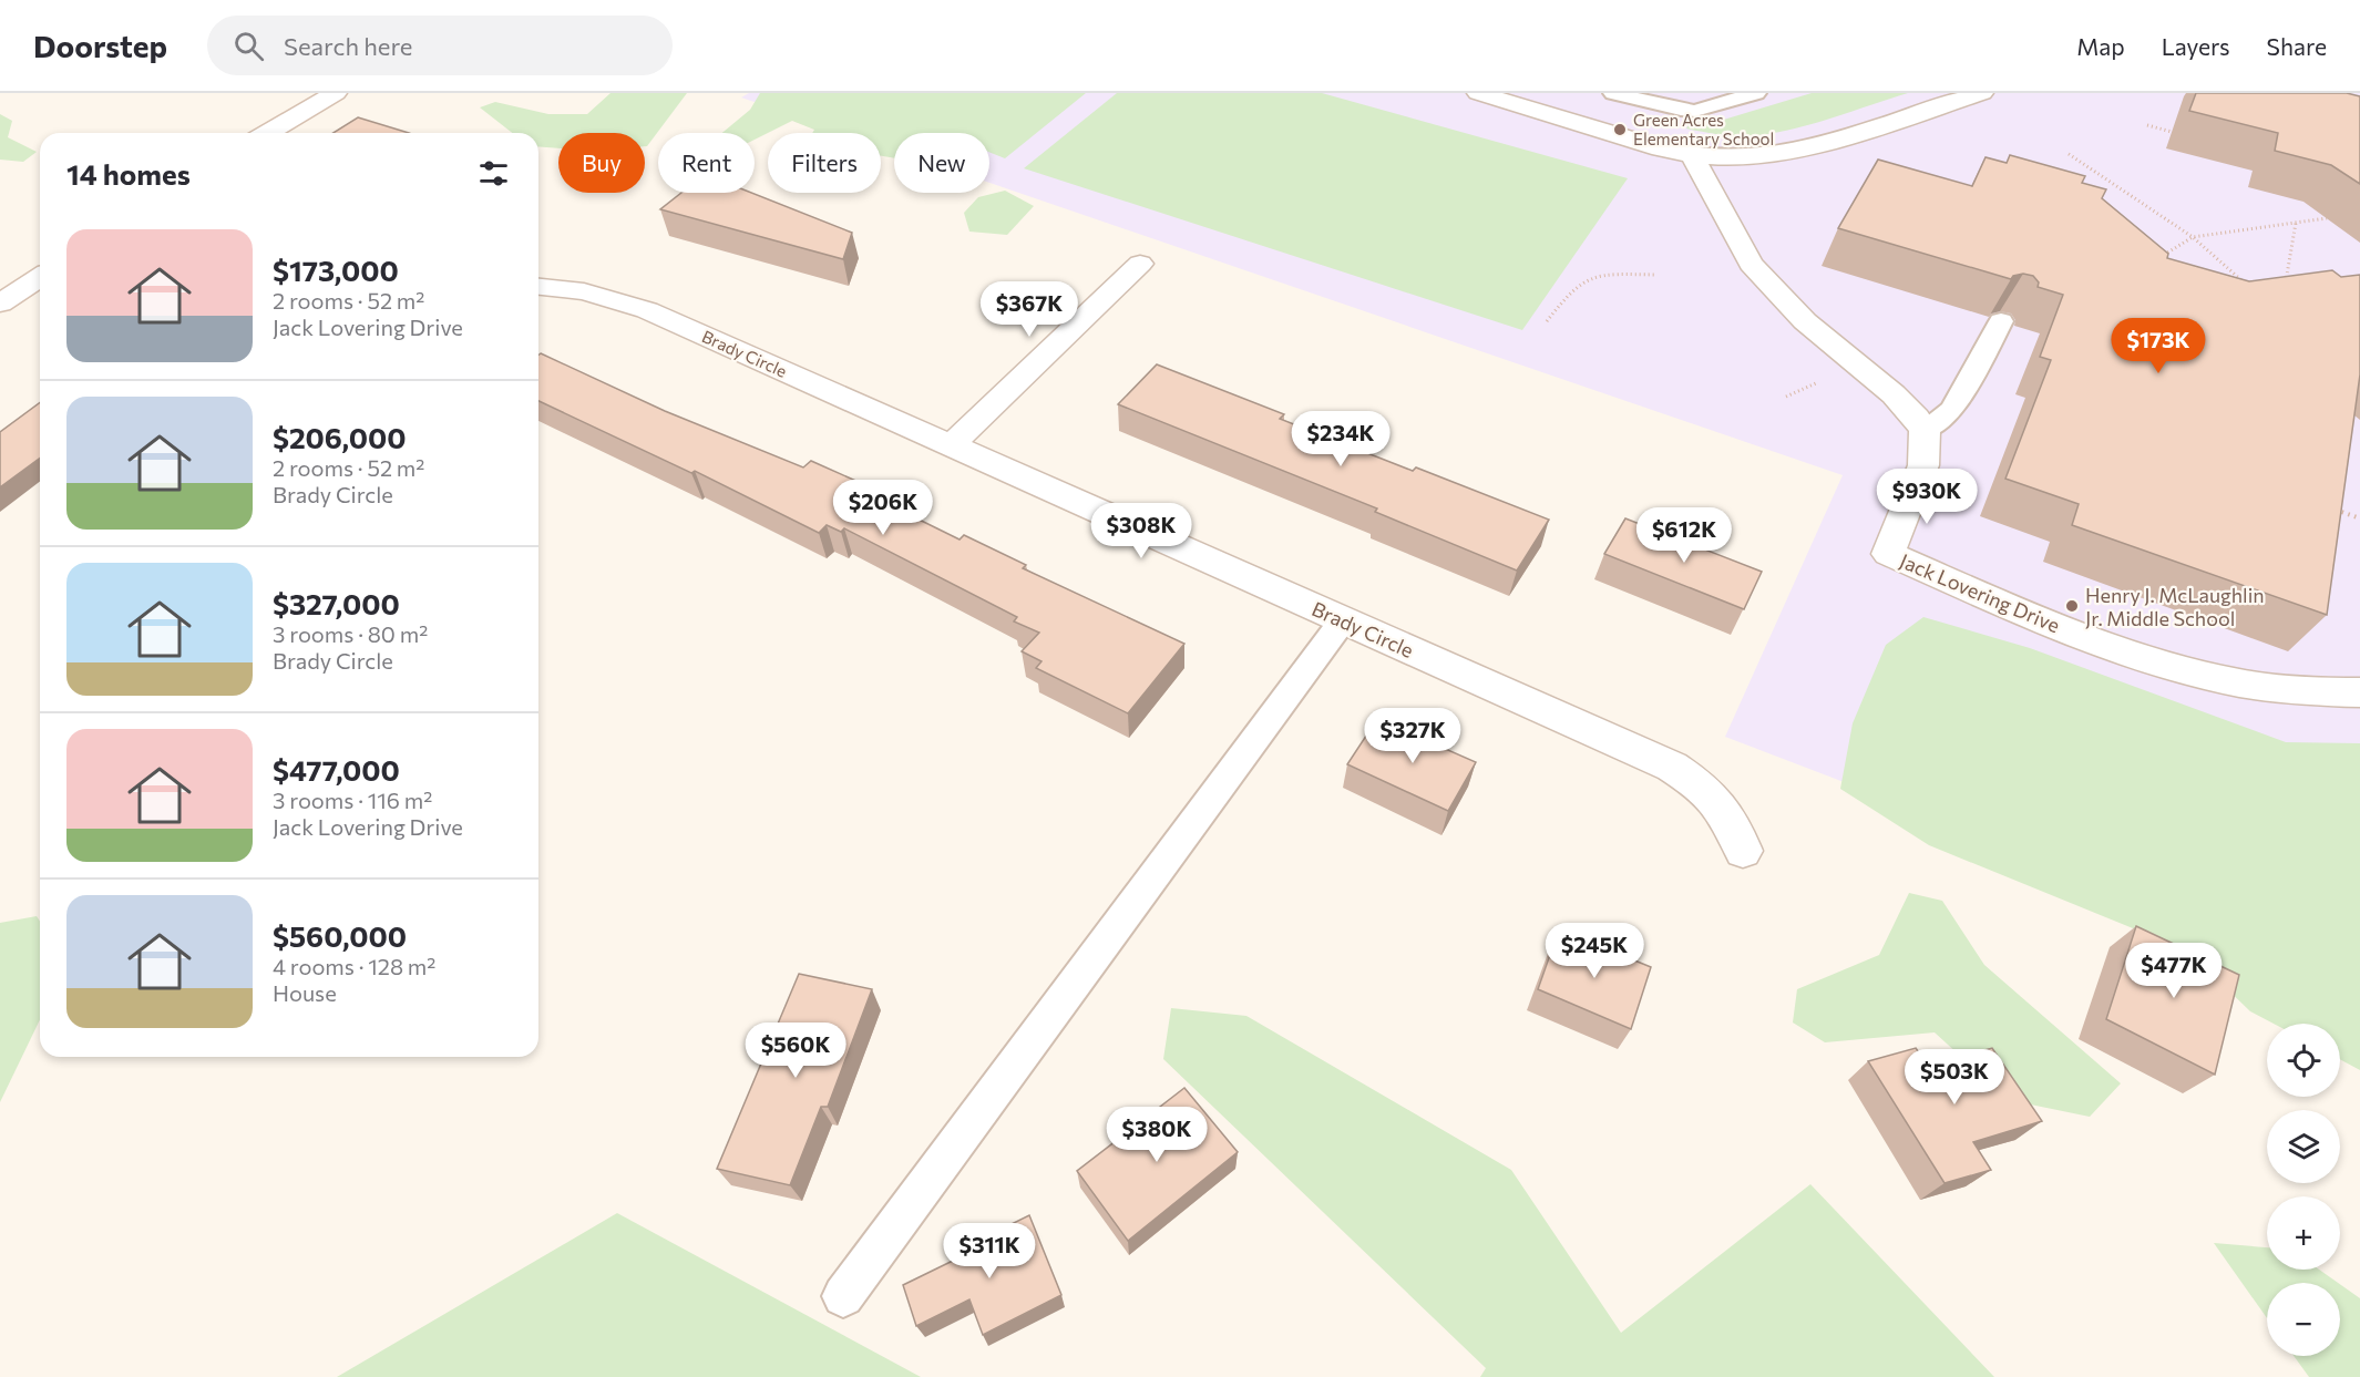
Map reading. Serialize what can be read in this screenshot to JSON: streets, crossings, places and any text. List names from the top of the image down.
{
  "streets": {
    "street": ["Brady Circle", "Jack Lovering Drive"]
  },
  "places": ["Green Acres Elementary School", "Henry J. McLaughlin Jr. Middle School"],
  "page": {
    "header": "Doorstep",
    "search": "Search here",
    "nav": ["Map", "Layers", "Share"],
    "chip": [
      "Buy",
      "Rent",
      "Filters",
      "New"
    ],
    "heading": "14 homes",
    "list": [
      {
        "name": "$173,000",
        "note": "2 rooms · 52 m² · Jack Lovering Drive"
      },
      {
        "name": "$206,000",
        "note": "2 rooms · 52 m² · Brady Circle"
      },
      {
        "name": "$327,000",
        "note": "3 rooms · 80 m² · Brady Circle"
      },
      {
        "name": "$477,000",
        "note": "3 rooms · 116 m² · Jack Lovering Drive"
      },
      {
        "name": "$560,000",
        "note": "4 rooms · 128 m² · House"
      }
    ],
    "price": [
      "$367K",
      "$173K",
      "$234K",
      "$930K",
      "$206K",
      "$308K",
      "$612K",
      "$327K",
      "$245K",
      "$477K",
      "$560K",
      "$503K",
      "$380K",
      "$311K"
    ],
    "map_buttons": ["+", "−"]
  }
}
